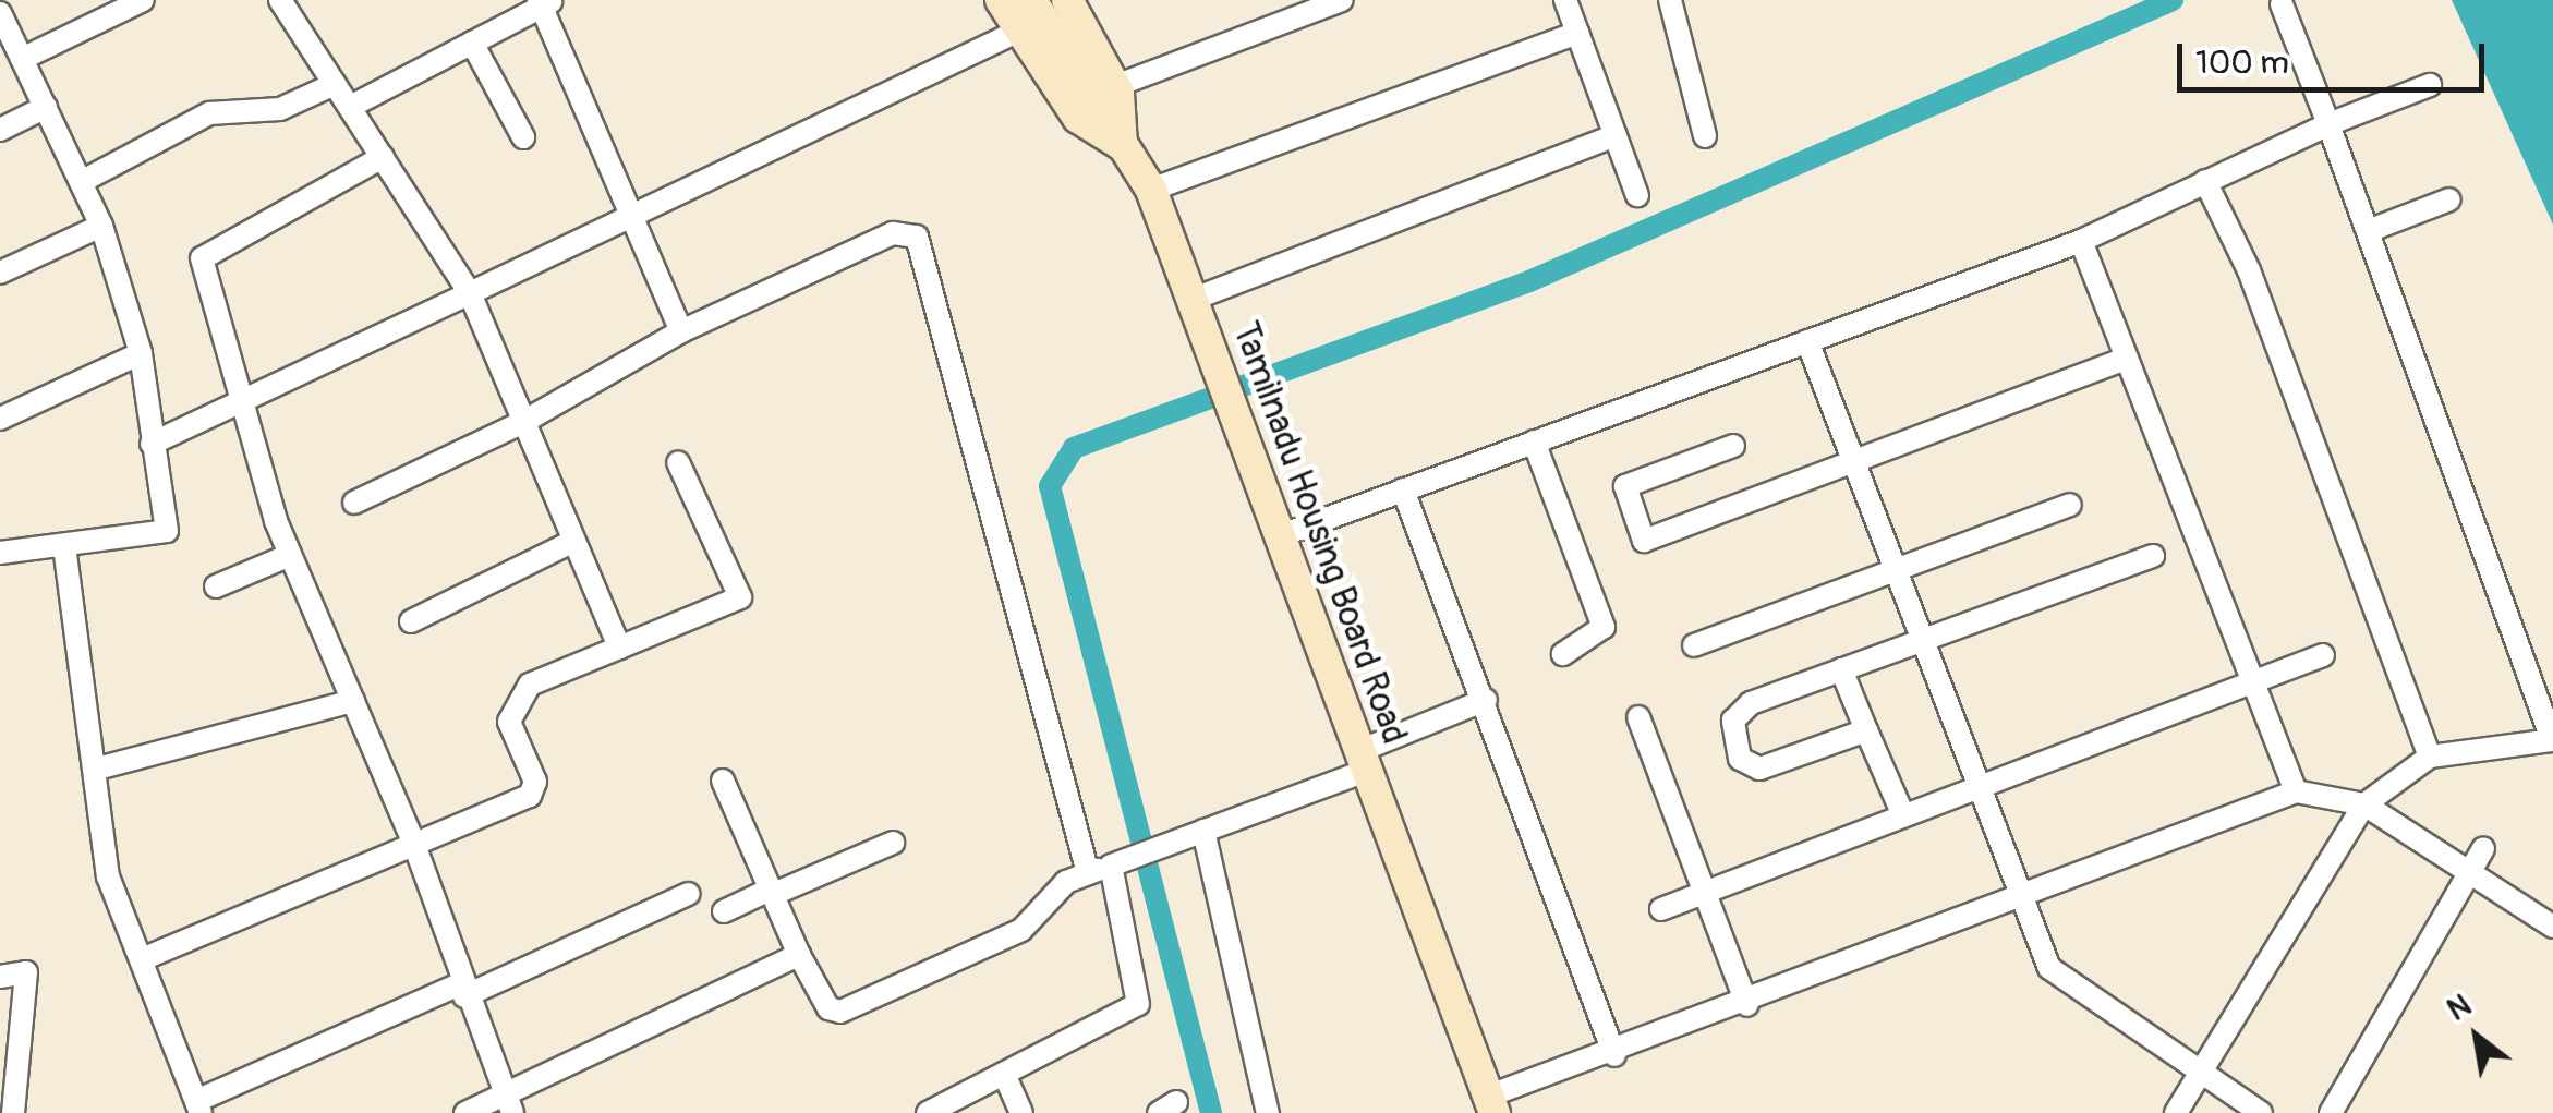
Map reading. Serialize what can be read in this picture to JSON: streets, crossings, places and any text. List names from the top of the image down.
{
  "streets": {
    "street": ["Tamilnadu Housing Board Road"]
  },
  "scale_bar": "100 m",
  "north": "top left"
}
